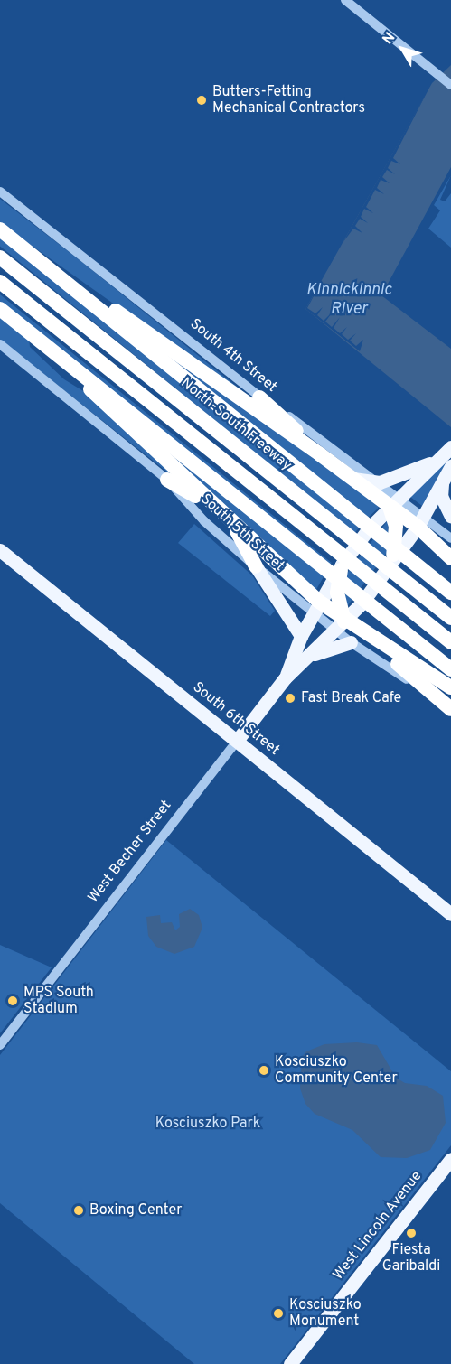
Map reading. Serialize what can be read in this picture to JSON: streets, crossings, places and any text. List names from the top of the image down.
{
  "streets": {
    "highway": ["North-South Freeway"],
    "main road": ["South 6th Street", "West Becher Street", "West Lincoln Avenue"],
    "street": ["South 4th Street", "South 5th Street"]
  },
  "crossings": [
    ["South 4th Street", "West Becher Street"],
    ["South 5th Street", "West Becher Street"],
    ["South 6th Street", "West Becher Street"]
  ],
  "water": ["Kinnickinnic River"],
  "parks": ["Kosciuszko Park"],
  "places": [
    "Butters-Fetting Mechanical Contractors",
    "Fast Break Cafe",
    "MPS South Stadium",
    "Kosciuszko Community Center",
    "Boxing Center",
    "Fiesta Garibaldi",
    "Kosciuszko Monument"
  ],
  "north": "top left"
}
